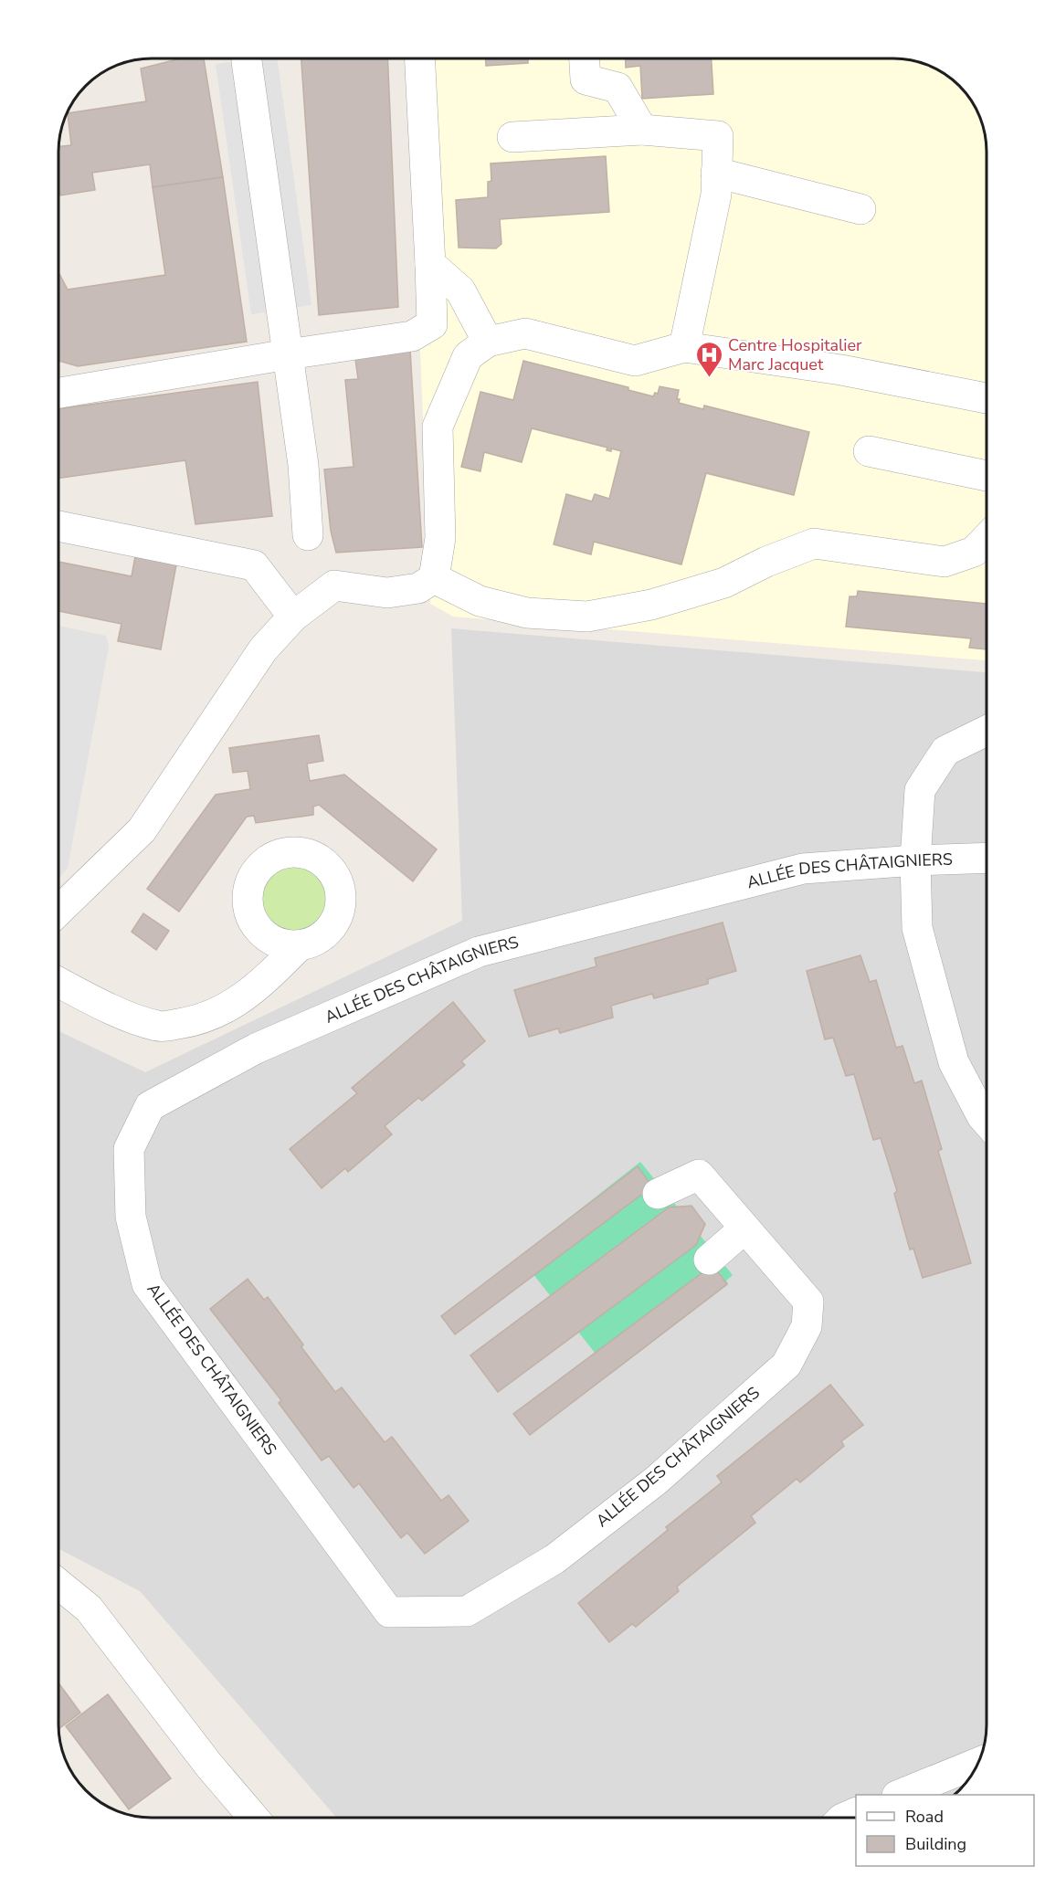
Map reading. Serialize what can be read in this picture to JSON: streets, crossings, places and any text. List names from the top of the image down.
{
  "streets": {
    "street": ["ALLÉE DES CHÂTAIGNIERS"]
  },
  "places": {
    "hospital": ["Centre Hospitalier Marc Jacquet"]
  },
  "legend": ["Road", "Building"]
}
